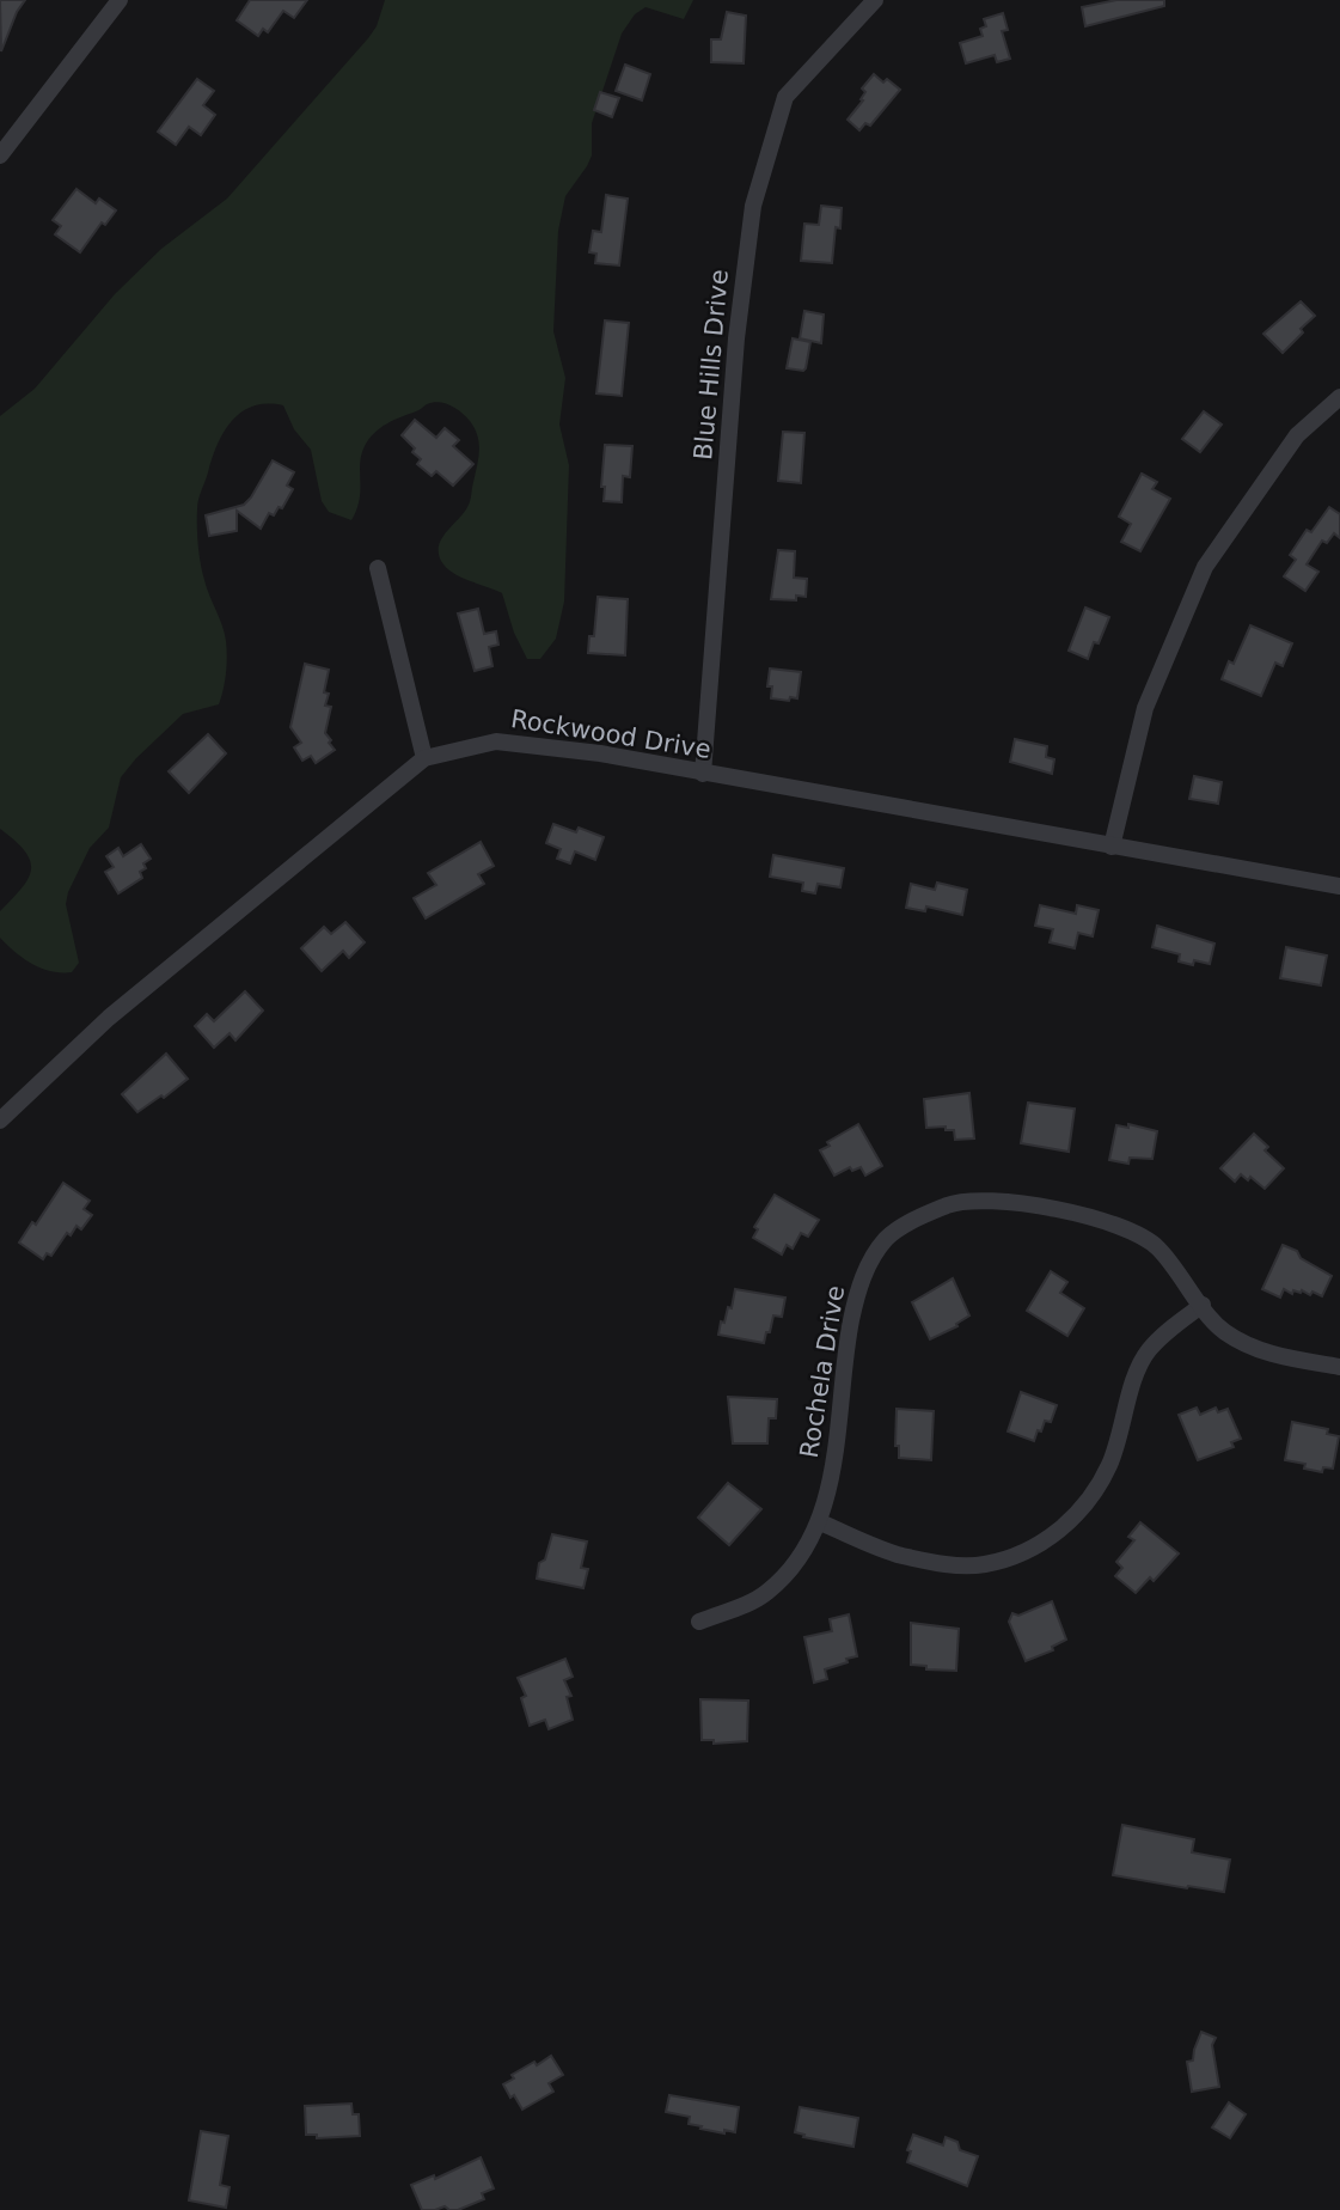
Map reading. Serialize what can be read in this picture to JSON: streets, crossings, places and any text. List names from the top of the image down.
{
  "streets": {
    "street": ["Blue Hills Drive", "Rockwood Drive", "Rochela Drive"]
  },
  "crossings": [
    ["Blue Hills Drive", "Rockwood Drive"]
  ]
}
